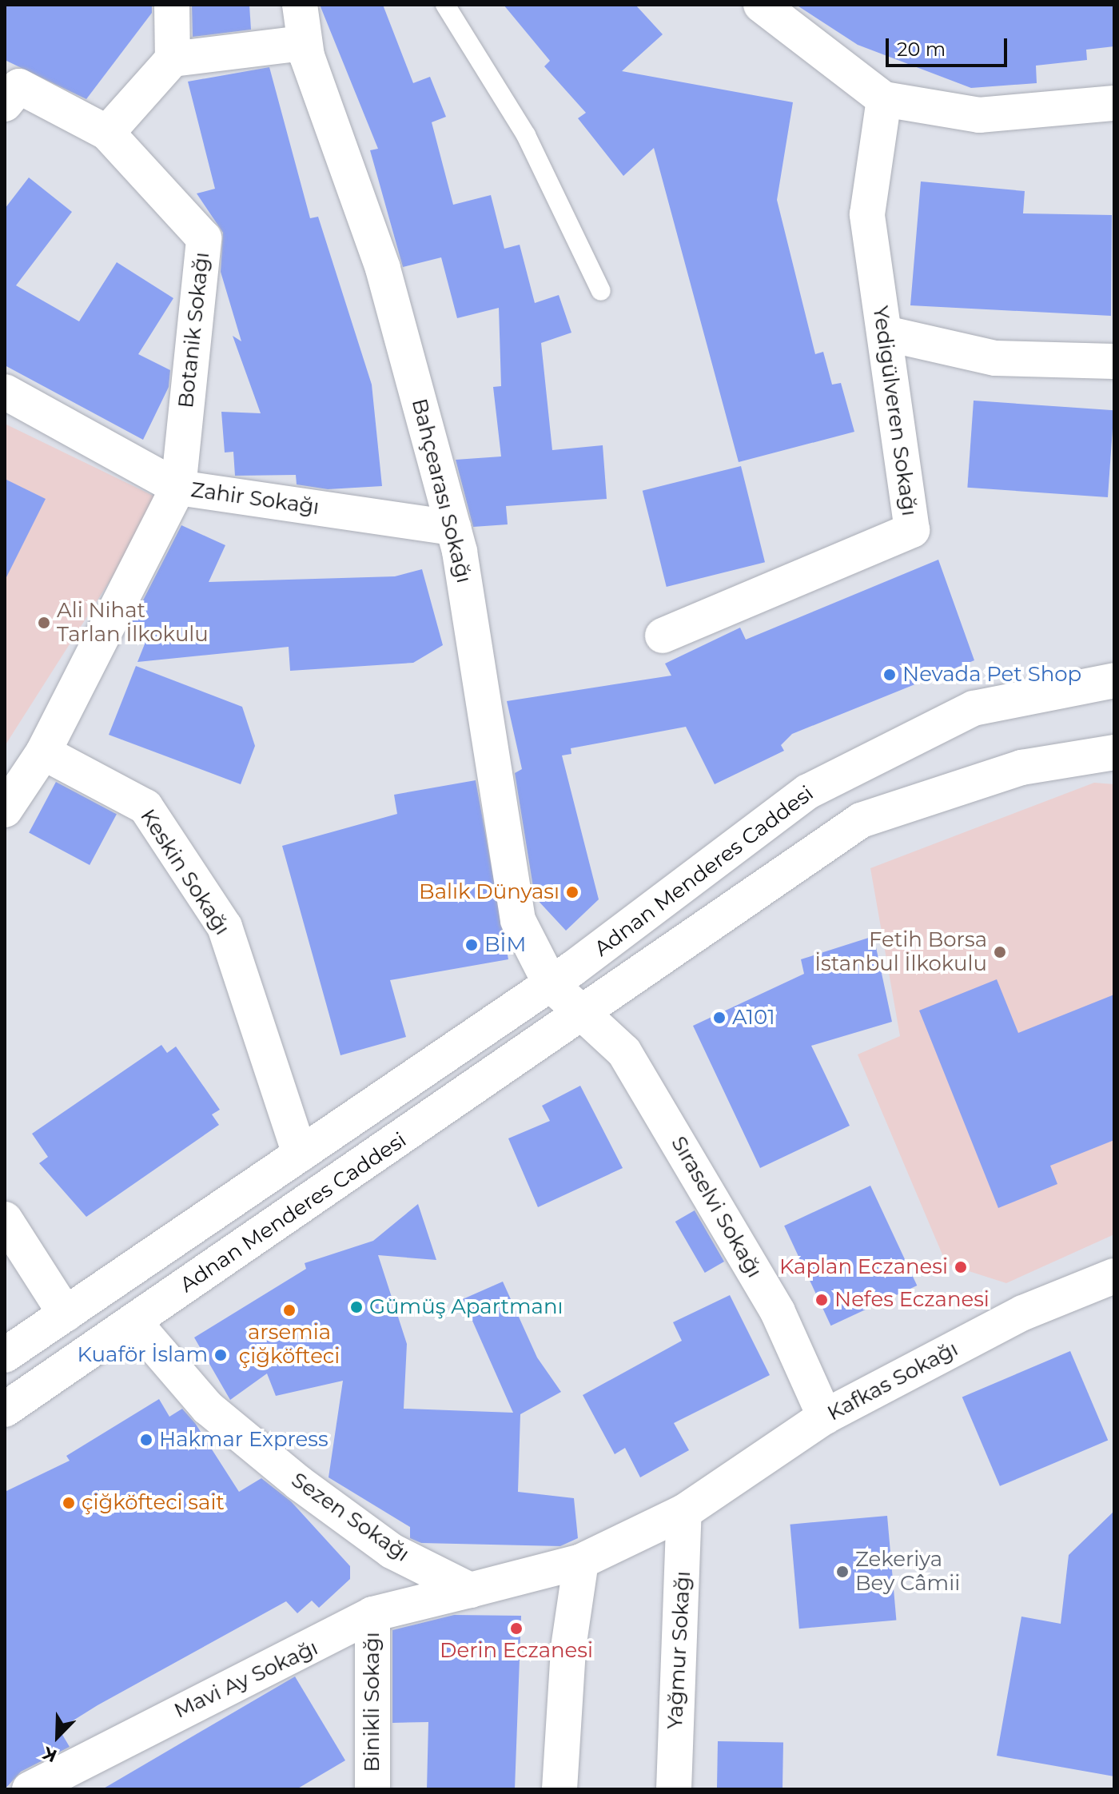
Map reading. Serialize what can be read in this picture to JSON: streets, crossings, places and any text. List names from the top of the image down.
{
  "streets": {
    "street": [
      "Botanik Sokağı",
      "Yedigülveren Sokağı",
      "Bahçearası Sokağı",
      "Zahir Sokağı",
      "Adnan Menderes Caddesi",
      "Keskin Sokağı",
      "Sıraselvi Sokağı",
      "Kafkas Sokağı",
      "Sezen Sokağı",
      "Yağmur Sokağı",
      "Mavi Ay Sokağı",
      "Binikli Sokağı"
    ]
  },
  "crossings": [
    ["Botanik Sokağı", "Zahir Sokağı"],
    ["Bahçearası Sokağı", "Zahir Sokağı"],
    ["Bahçearası Sokağı", "Adnan Menderes Caddesi"],
    ["Adnan Menderes Caddesi", "Keskin Sokağı"],
    ["Adnan Menderes Caddesi", "Sıraselvi Sokağı"],
    ["Adnan Menderes Caddesi", "Sezen Sokağı"],
    ["Sıraselvi Sokağı", "Kafkas Sokağı"],
    ["Kafkas Sokağı", "Yağmur Sokağı"],
    ["Sezen Sokağı", "Mavi Ay Sokağı"],
    ["Mavi Ay Sokağı", "Binikli Sokağı"]
  ],
  "places": [
    "Ali Nihat Tarlan İlkokulu",
    "Nevada Pet Shop",
    "Balık Dünyası",
    "BİM",
    "Fetih Borsa İstanbul İlkokulu",
    "A101",
    "Kaplan Eczanesi",
    "Nefes Eczanesi",
    "Gümüş Apartmanı",
    "arsemia çiğköfteci",
    "Kuaför İslam",
    "Hakmar Express",
    "çiğköfteci sait",
    "Zekeriya Bey Câmii",
    "Derin Eczanesi"
  ],
  "scale_bar": "20 m",
  "north": "bottom left"
}
